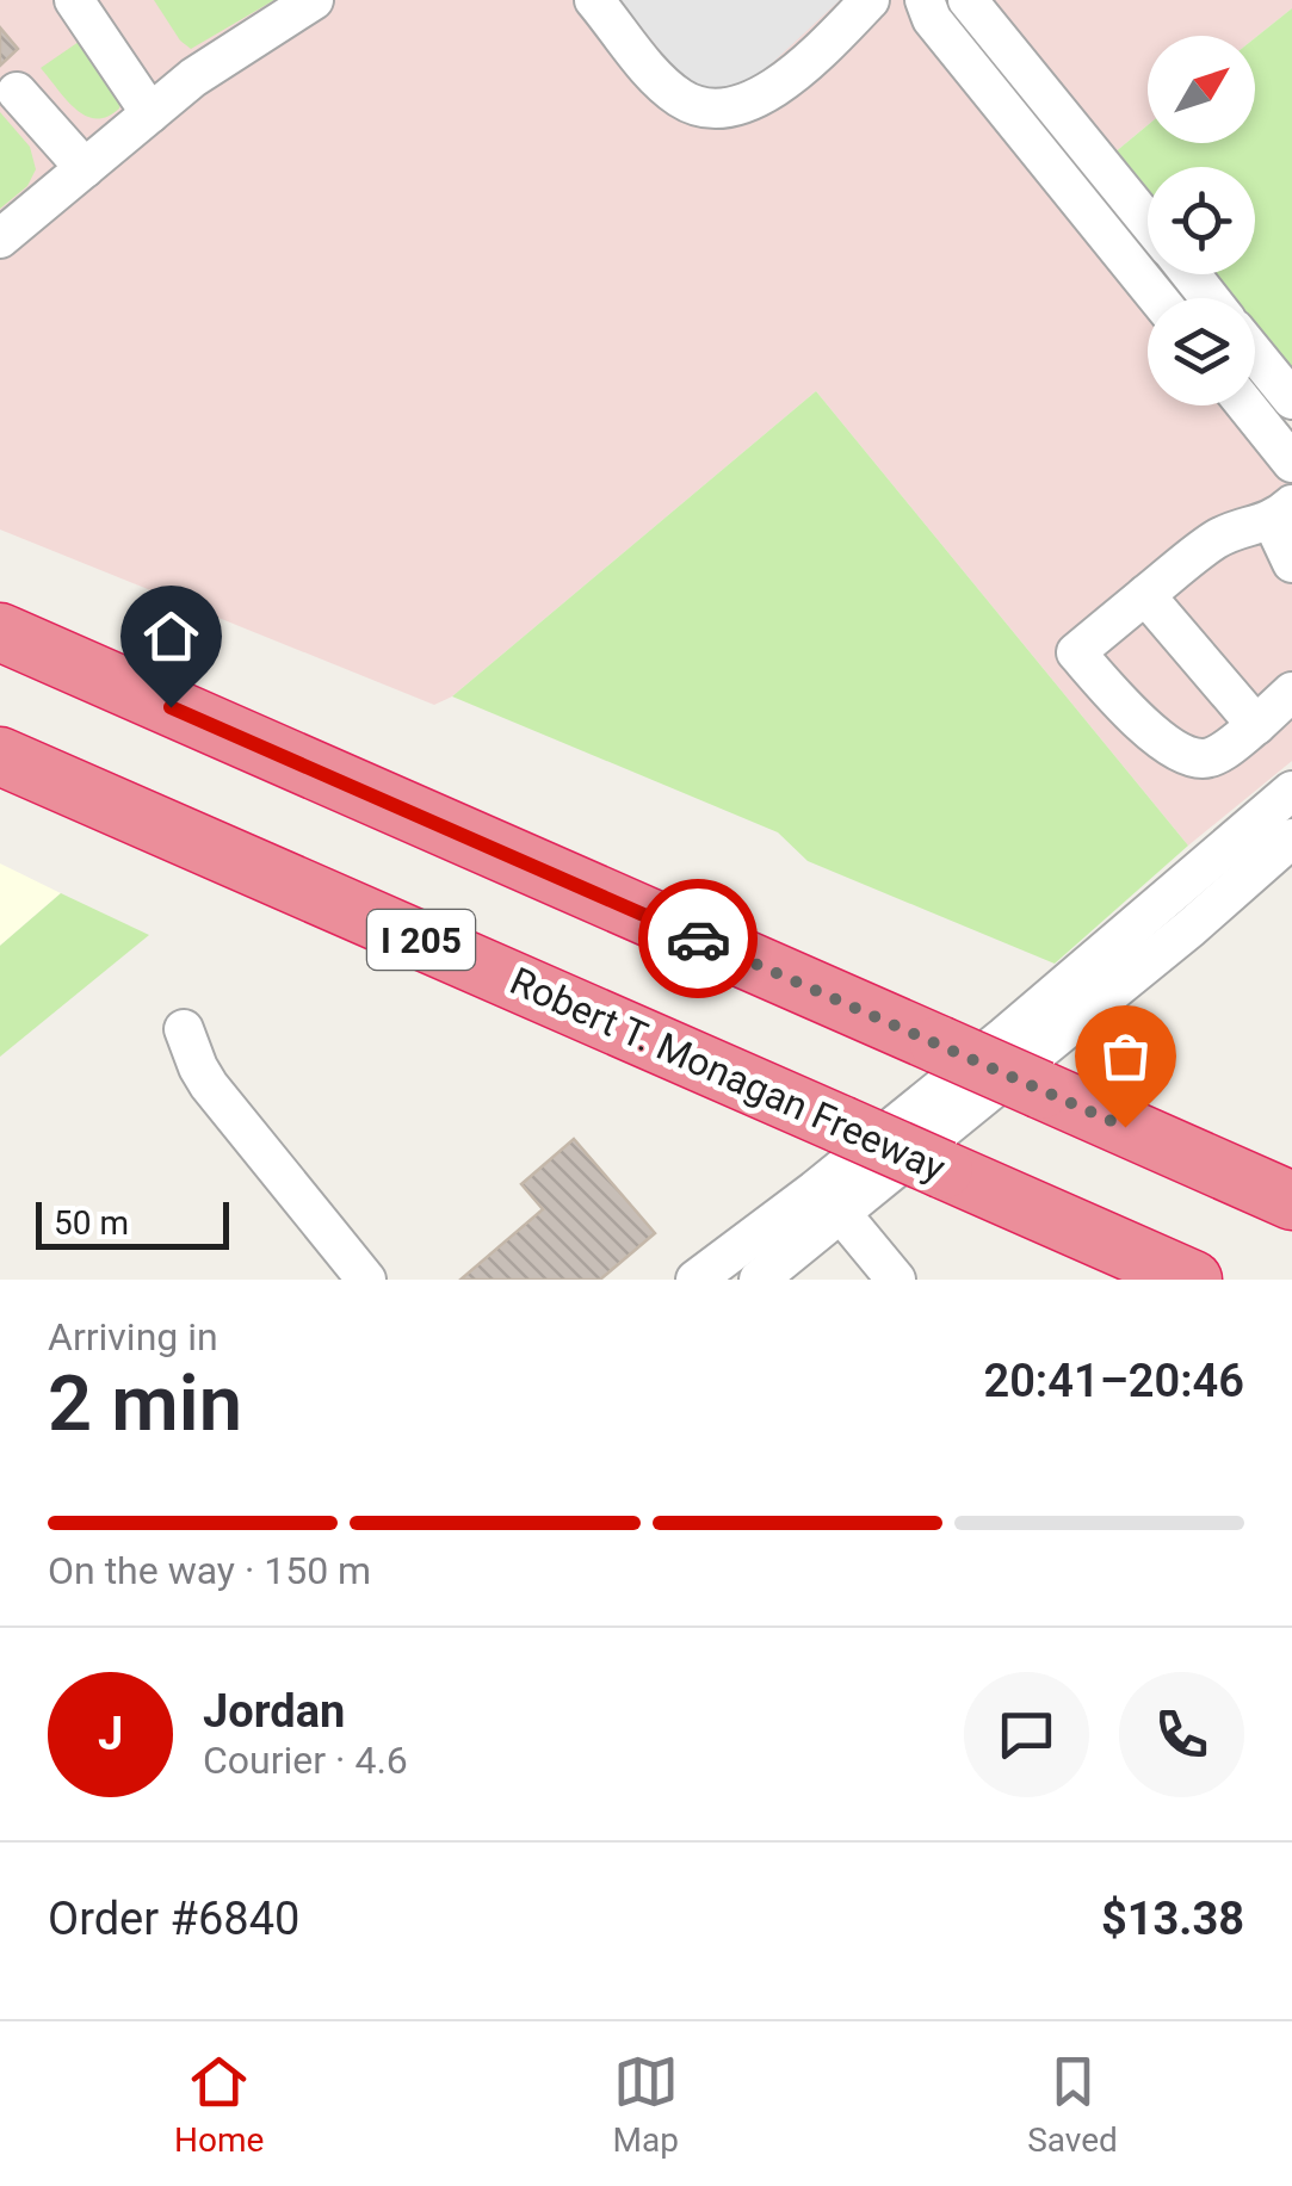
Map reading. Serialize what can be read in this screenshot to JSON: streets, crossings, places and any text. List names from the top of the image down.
{
  "streets": {
    "highway": ["I 205", "Robert T. Monagan Freeway"]
  },
  "scale_bar": "50 m",
  "north": "top right",
  "page": {
    "scale": "50 m",
    "heading": ["2 min", "Arriving in", "20:41–20:46"],
    "panel": [
      "Jordan",
      "Courier · 4.6",
      "Order #6840",
      "$13.38"
    ],
    "bar": "On the way · 150 m",
    "round": "J",
    "tabs": ["Home", "Map", "Saved"]
  }
}
